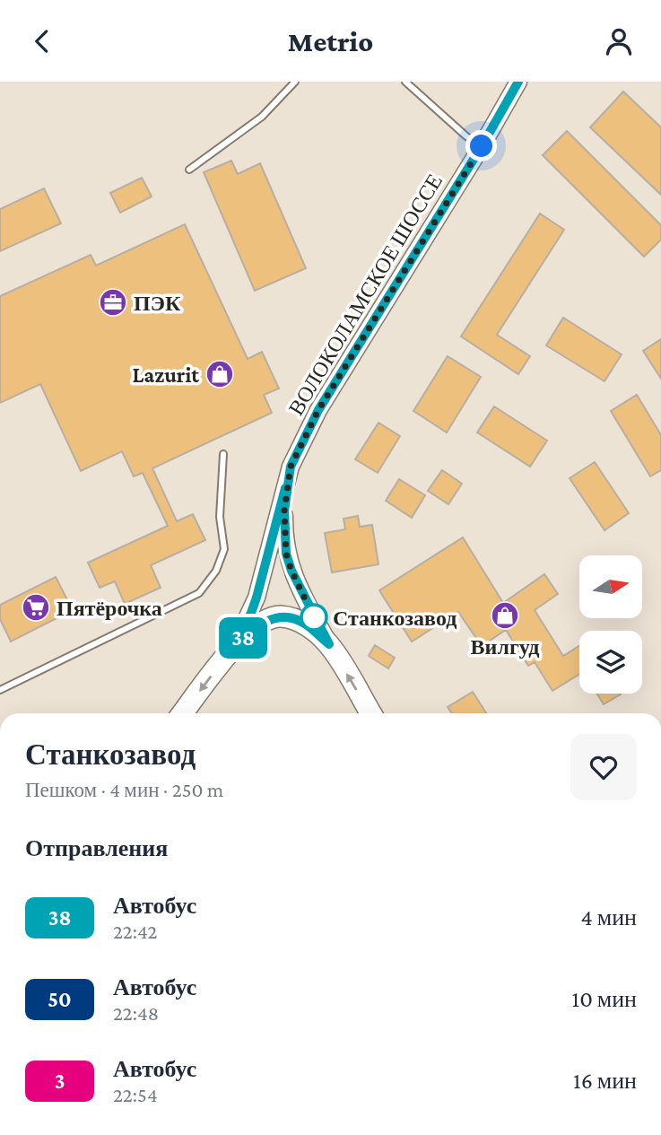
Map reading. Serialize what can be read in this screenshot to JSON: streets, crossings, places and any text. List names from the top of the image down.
{
  "streets": {
    "street": ["ВОЛОКОЛАМСКОЕ ШОССЕ"]
  },
  "places": {
    "office": ["ПЭК"],
    "shop": ["Lazurit", "Вилгуд"],
    "supermarket": ["Пятёрочка"],
    "other": ["Станкозавод"]
  },
  "lines": ["bus line 38"],
  "north": "right",
  "page": {
    "header": "Metrio",
    "on_map": "38",
    "heading": [
      ["Станкозавод", "Пешком · 4 мин · 250 m"],
      "Отправления"
    ],
    "list": [
      {
        "mark": "38",
        "name": "Автобус",
        "note": "22:42",
        "value": "4 мин"
      },
      {
        "mark": "50",
        "name": "Автобус",
        "note": "22:48",
        "value": "10 мин"
      },
      {
        "mark": "3",
        "name": "Автобус",
        "note": "22:54",
        "value": "16 мин"
      }
    ]
  }
}
